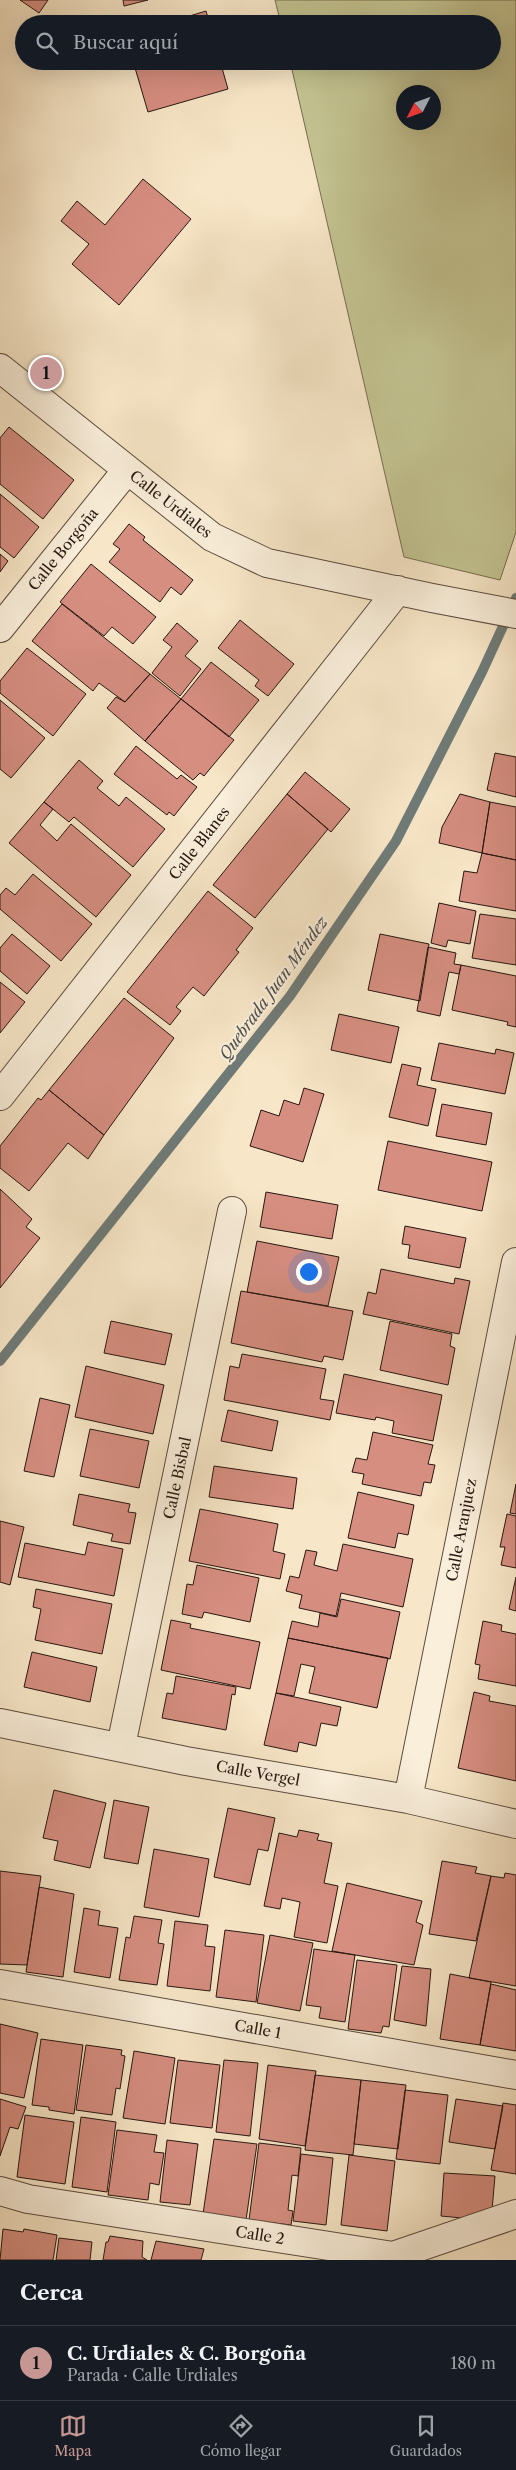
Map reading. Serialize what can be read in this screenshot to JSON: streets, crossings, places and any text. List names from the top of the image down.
{
  "streets": {
    "street": [
      "Calle Urdiales",
      "Calle Borgoña",
      "Calle Blanes",
      "Calle Bisbal",
      "Calle Aranjuez",
      "Calle Vergel",
      "Calle 1",
      "Calle 2"
    ]
  },
  "crossings": [
    ["Calle Urdiales", "Calle Borgoña"],
    ["Calle Urdiales", "Calle Blanes"],
    ["Calle Bisbal", "Calle Vergel"],
    ["Calle Aranjuez", "Calle Vergel"]
  ],
  "water": ["Quebrada Juan Méndez"],
  "north": "bottom left",
  "page": {
    "search": "Buscar aquí",
    "pins": "1",
    "heading": "Cerca",
    "list": [
      {
        "mark": "1",
        "name": "C. Urdiales & C. Borgoña",
        "note": "Parada · Calle Urdiales",
        "value": "180 m"
      }
    ],
    "nav": ["Mapa", "Cómo llegar", "Guardados"]
  }
}
